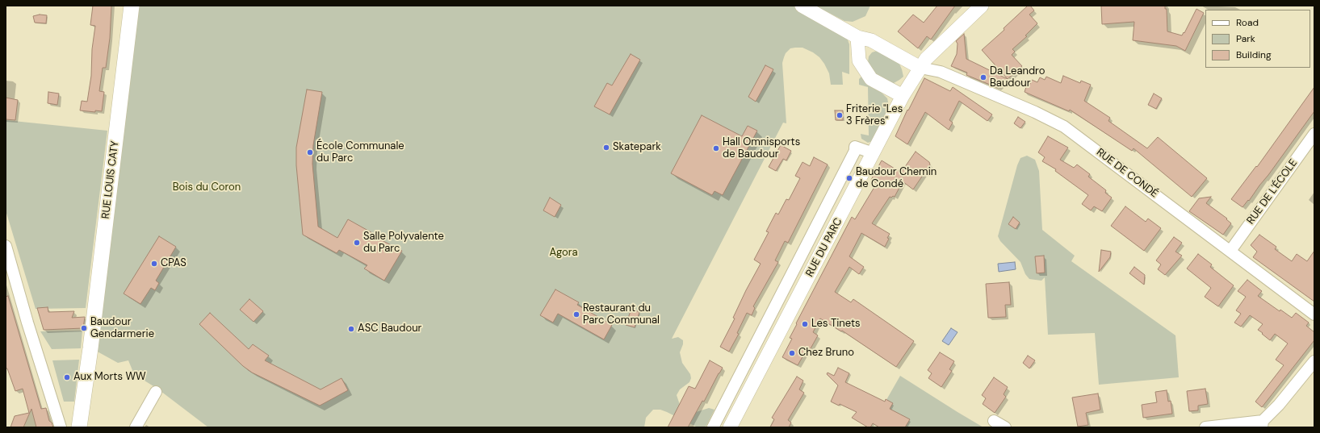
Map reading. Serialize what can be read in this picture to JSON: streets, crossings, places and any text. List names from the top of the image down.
{
  "streets": {
    "main road": ["RUE LOUIS CATY"],
    "street": ["RUE DE CONDÉ", "RUE DE L'ÉCOLE", "RUE DU PARC"]
  },
  "crossings": [
    ["RUE DE CONDÉ", "RUE DE L'ÉCOLE"],
    ["RUE DE CONDÉ", "RUE DU PARC"]
  ],
  "parks": ["Bois du Coron", "Agora"],
  "places": [
    "Da Leandro Baudour",
    "Friterie \"Les 3 Frères\"",
    "Skatepark",
    "Hall Omnisports de Baudour",
    "École Communale du Parc",
    "Baudour Chemin de Condé",
    "Salle Polyvalente du Parc",
    "CPAS",
    "Restaurant du Parc Communal",
    "Les Tinets",
    "Baudour Gendarmerie",
    "ASC Baudour",
    "Chez Bruno",
    "Aux Morts WW"
  ],
  "legend": ["Road", "Park", "Building"]
}
